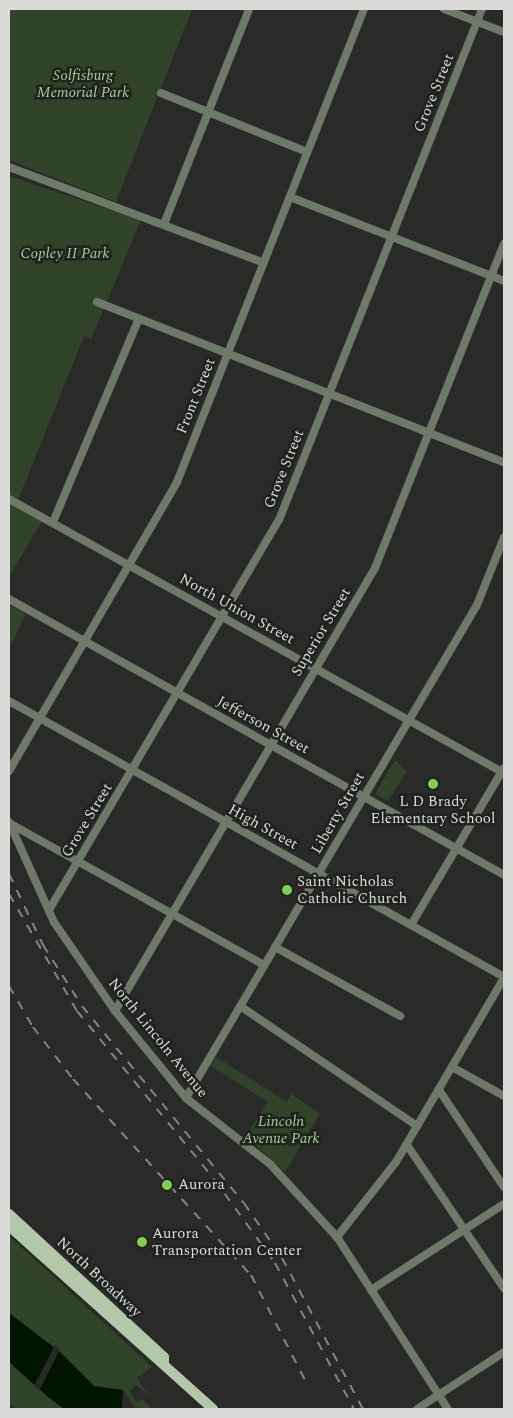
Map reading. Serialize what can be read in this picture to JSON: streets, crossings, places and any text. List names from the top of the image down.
{
  "streets": {
    "main road": ["North Broadway"],
    "street": [
      "Grove Street",
      "Front Street",
      "North Union Street",
      "Superior Street",
      "Jefferson Street",
      "Liberty Street",
      "High Street",
      "North Lincoln Avenue"
    ]
  },
  "crossings": [
    ["Grove Street", "North Union Street"],
    ["Grove Street", "Jefferson Street"],
    ["Grove Street", "High Street"],
    ["Grove Street", "North Lincoln Avenue"],
    ["Front Street", "North Union Street"],
    ["Front Street", "Jefferson Street"],
    ["Front Street", "High Street"],
    ["North Union Street", "Superior Street"],
    ["North Union Street", "Liberty Street"],
    ["Superior Street", "Jefferson Street"],
    ["Superior Street", "High Street"],
    ["Superior Street", "North Lincoln Avenue"],
    ["Jefferson Street", "Liberty Street"],
    ["Liberty Street", "High Street"],
    ["Liberty Street", "North Lincoln Avenue"]
  ],
  "parks": ["Solfisburg Memorial Park", "Copley II Park", "Lincoln Avenue Park"],
  "places": [
    "L D Brady Elementary School",
    "Saint Nicholas Catholic Church",
    "Aurora",
    "Aurora Transportation Center"
  ]
}
